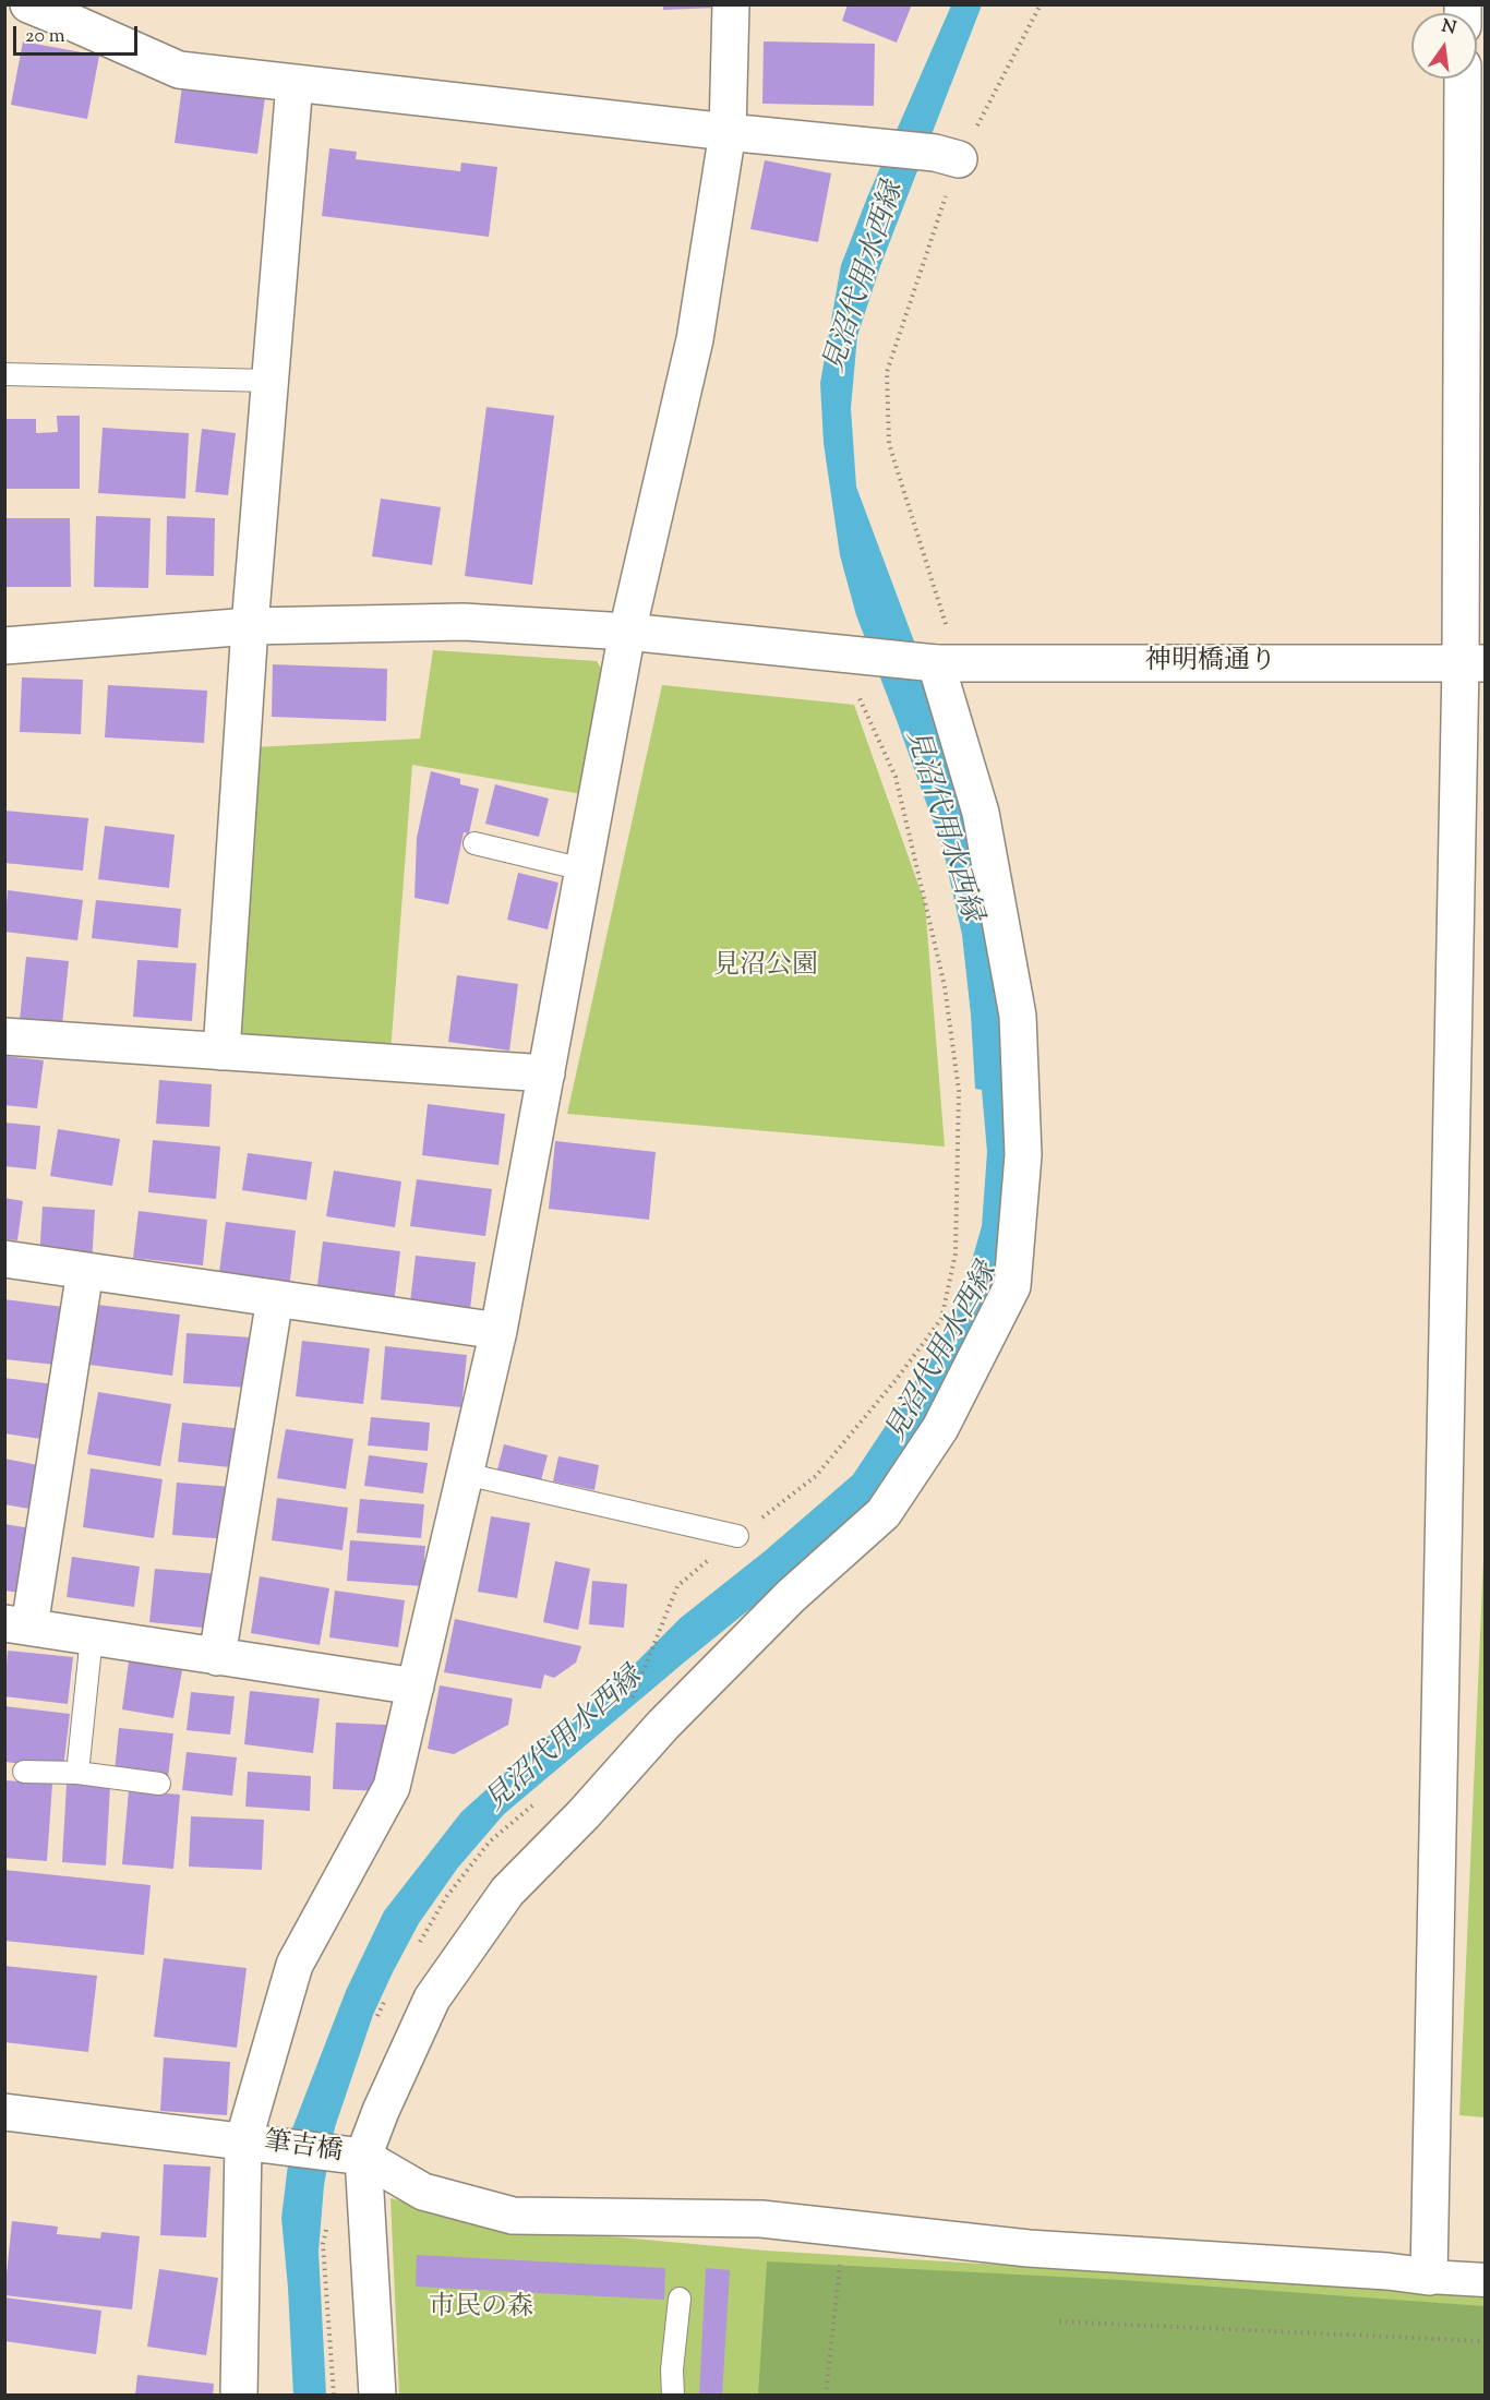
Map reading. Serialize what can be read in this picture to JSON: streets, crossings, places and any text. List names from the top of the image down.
{
  "streets": {
    "street": ["神明橋通り", "筆吉橋"]
  },
  "water": ["見沼代用水西縁"],
  "parks": ["見沼公園", "市民の森"],
  "scale_bar": "20 m",
  "north": "top"
}
